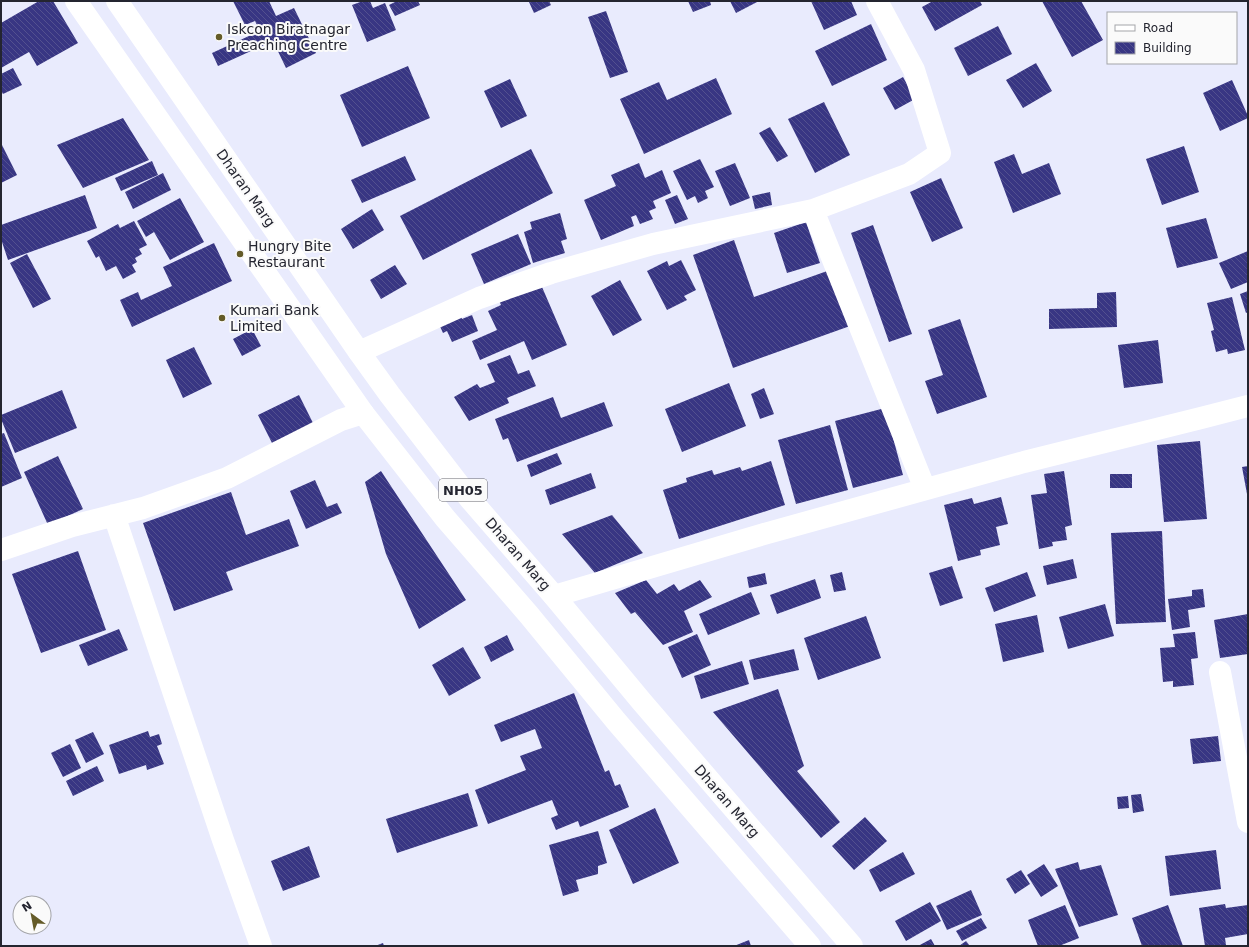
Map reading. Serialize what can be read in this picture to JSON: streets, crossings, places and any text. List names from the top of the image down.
{
  "streets": {
    "street": ["Dharan Marg", "NH05"]
  },
  "places": ["Iskcon Biratnagar Preaching Centre", "Hungry Bite Restaurant", "Kumari Bank Limited"],
  "legend": ["Road", "Building"],
  "north": "top left"
}
